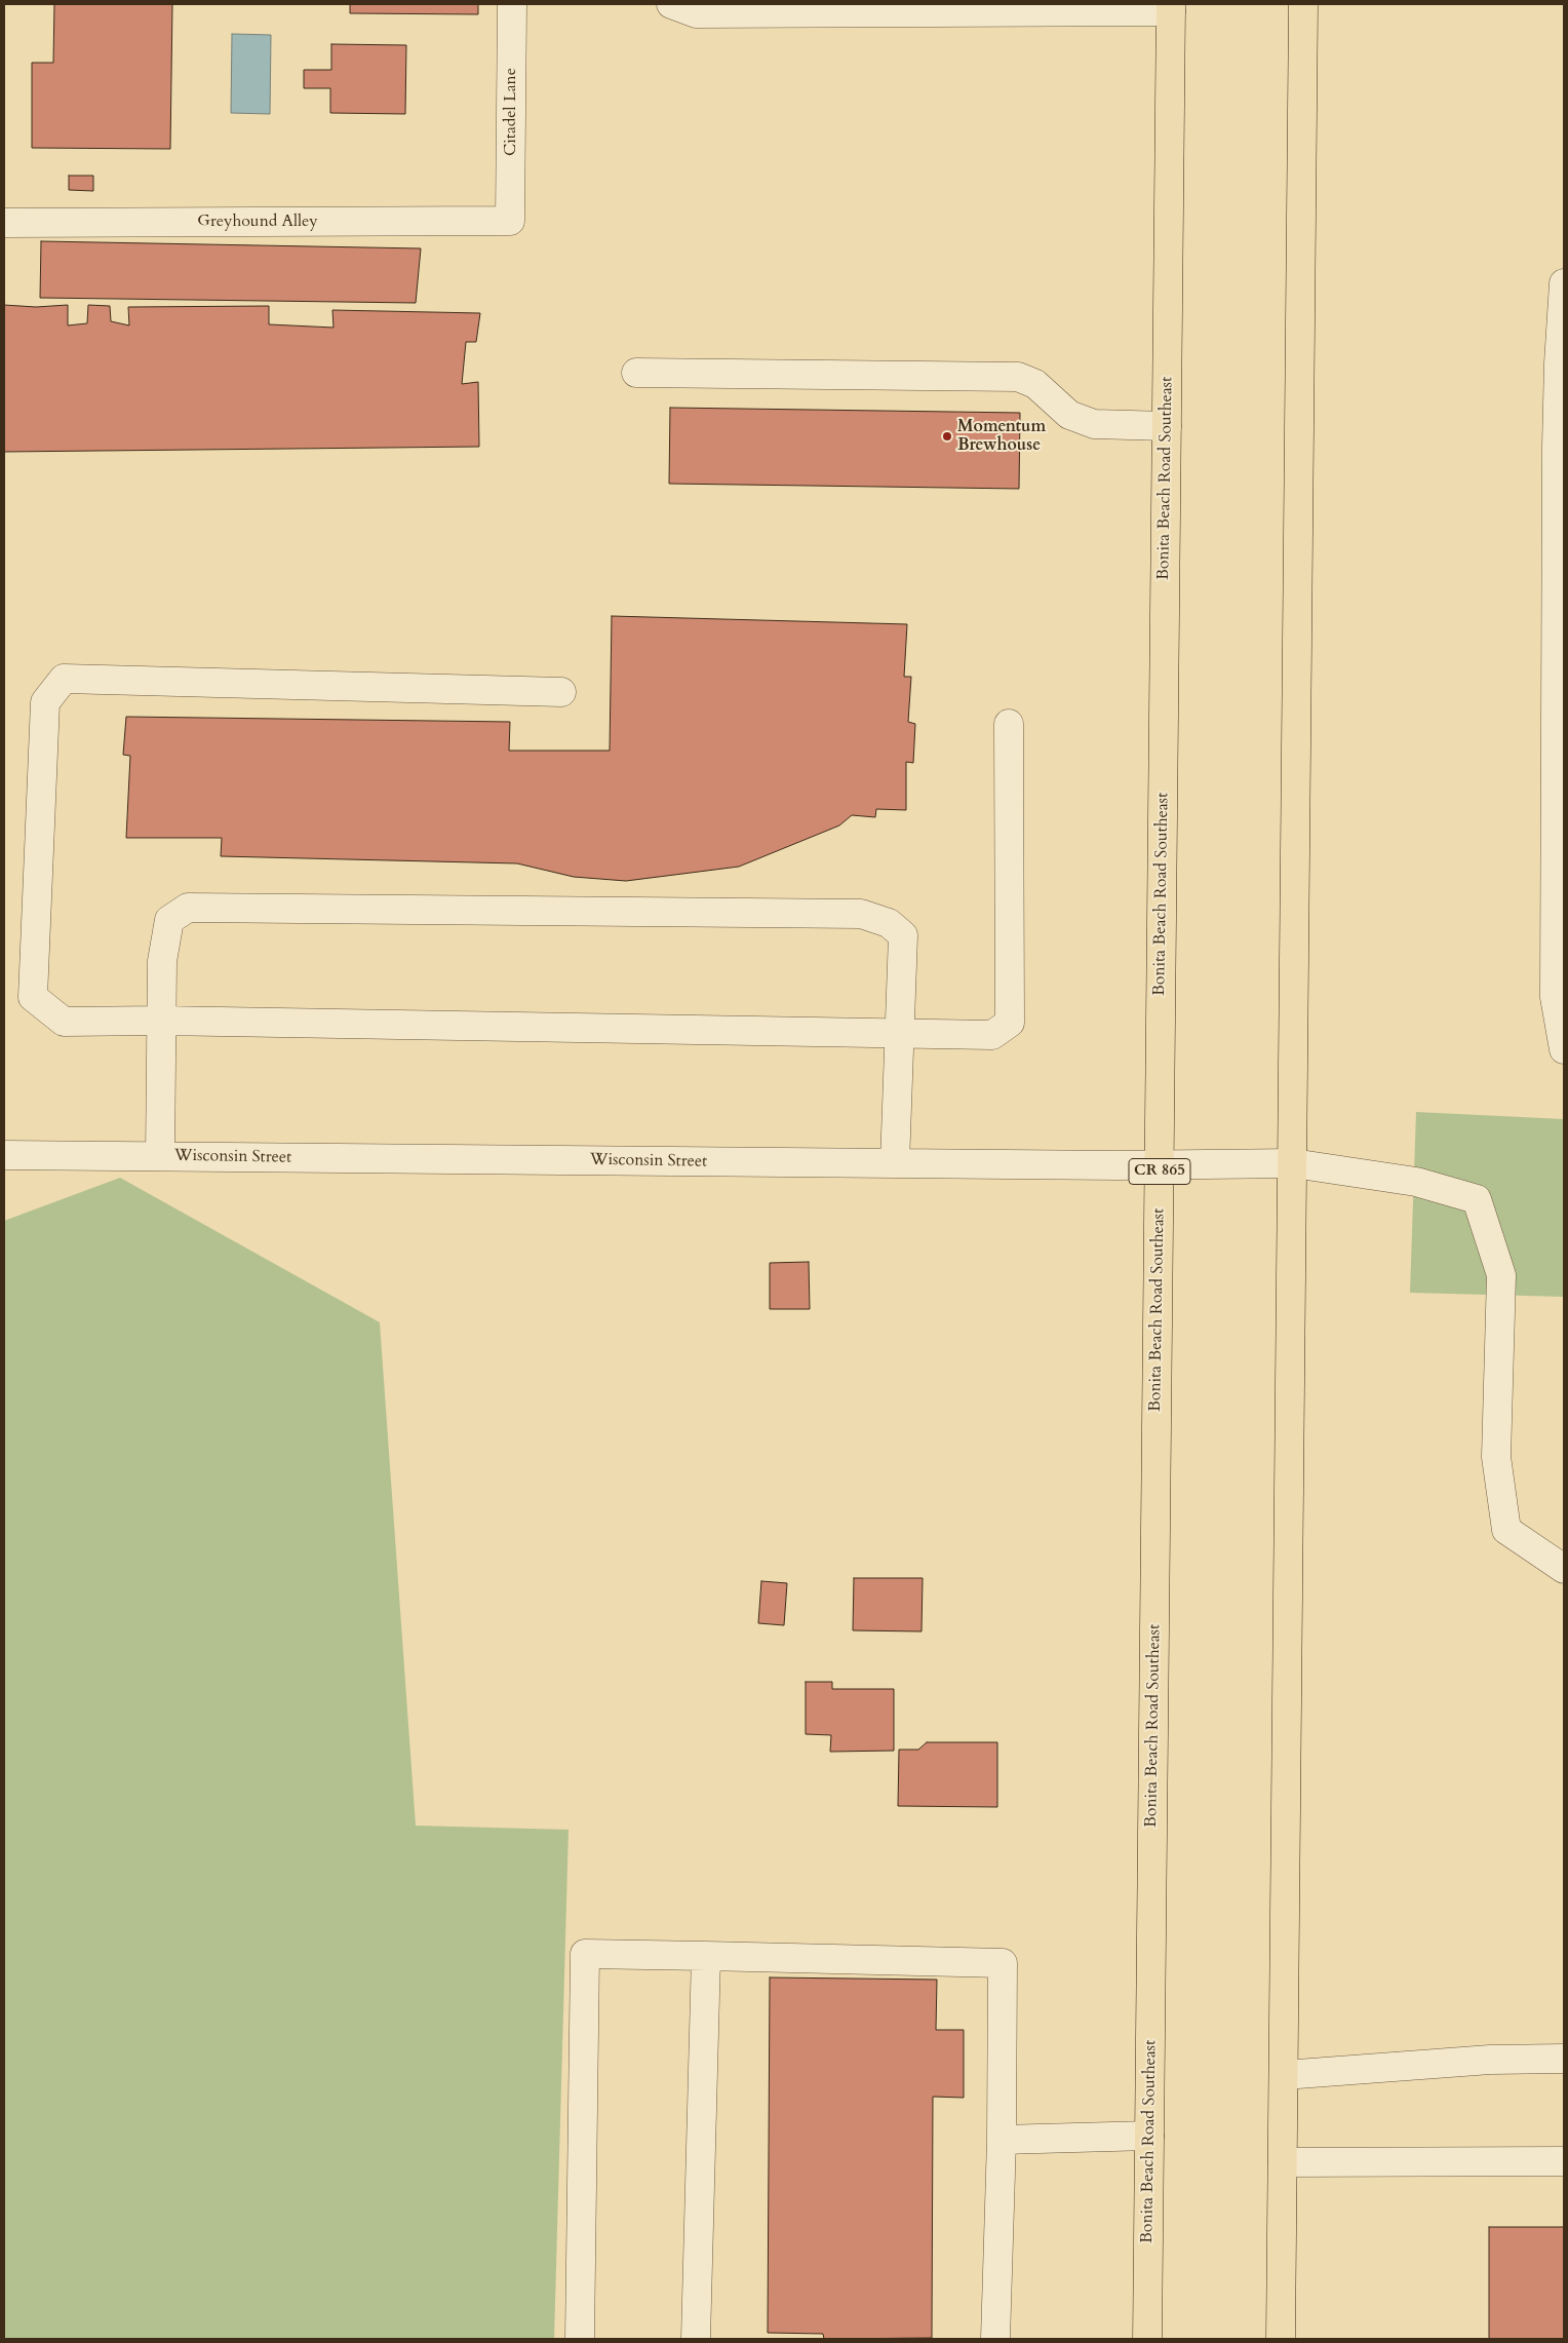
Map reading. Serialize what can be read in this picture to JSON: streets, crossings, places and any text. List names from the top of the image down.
{
  "streets": {
    "main road": ["Bonita Beach Road Southeast", "CR 865"],
    "street": ["Citadel Lane", "Greyhound Alley", "Wisconsin Street"]
  },
  "crossings": [
    ["Citadel Lane", "Greyhound Alley"],
    ["Bonita Beach Road Southeast", "Wisconsin Street"]
  ],
  "places": ["Momentum Brewhouse"]
}
